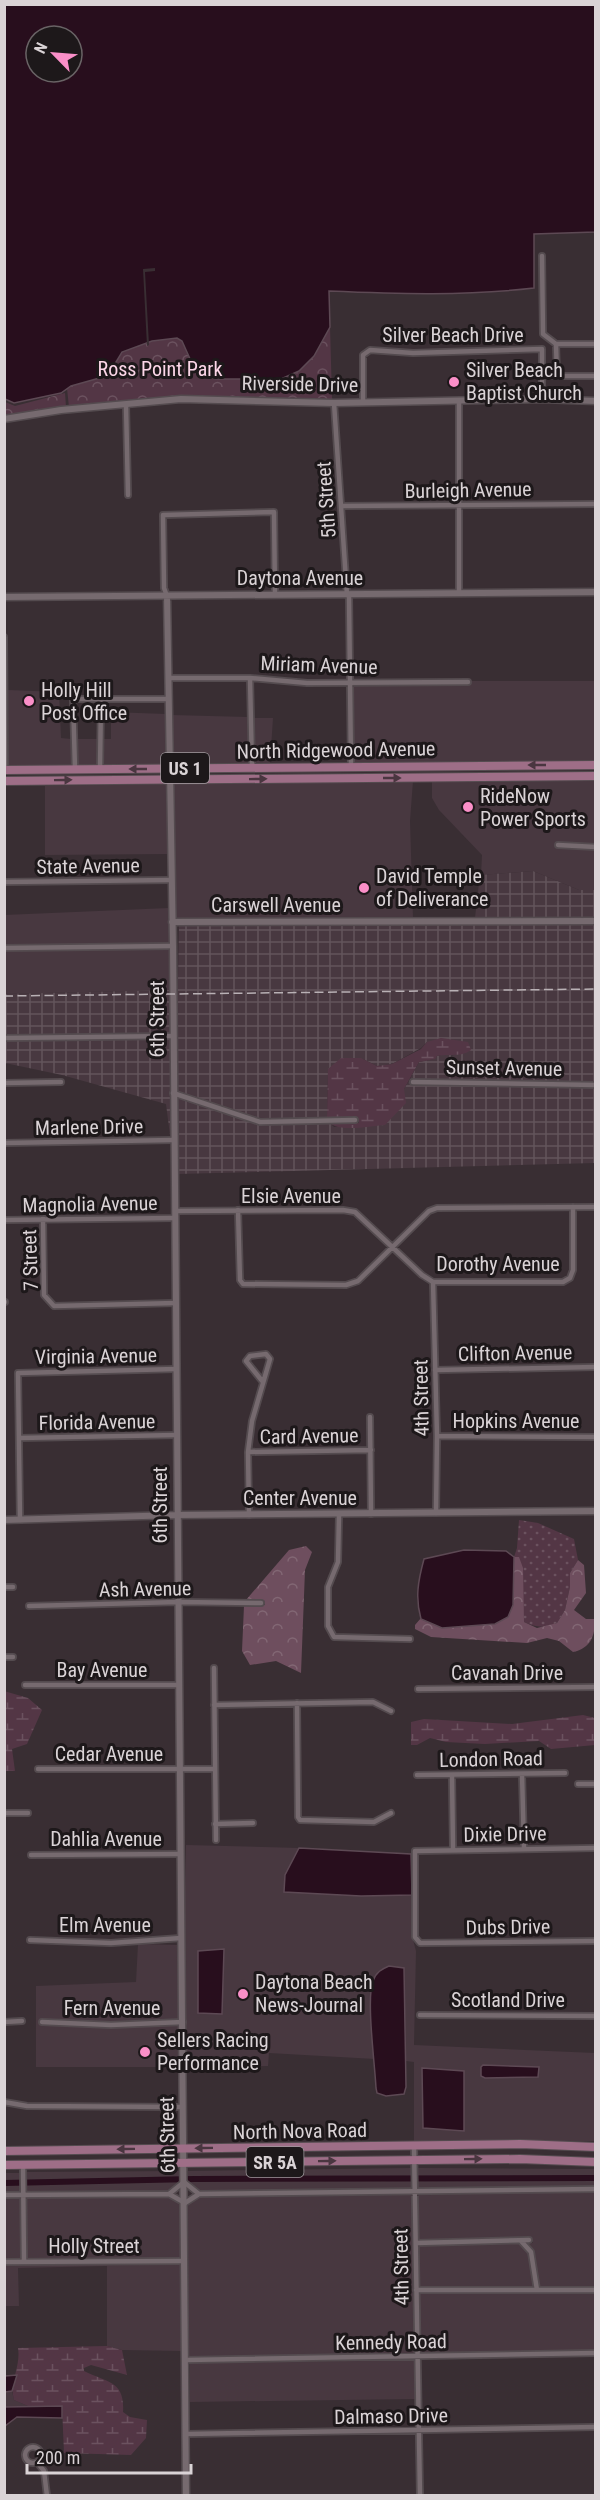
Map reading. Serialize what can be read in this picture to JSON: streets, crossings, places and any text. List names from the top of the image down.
{
  "streets": {
    "main road": [
      "North Ridgewood Avenue",
      "US 1",
      "North Nova Road",
      "SR 5A"
    ],
    "street": [
      "Silver Beach Drive",
      "Riverside Drive",
      "Burleigh Avenue",
      "5th Street",
      "Daytona Avenue",
      "Miriam Avenue",
      "State Avenue",
      "Carswell Avenue",
      "6th Street",
      "Sunset Avenue",
      "Marlene Drive",
      "Elsie Avenue",
      "Magnolia Avenue",
      "7 Street",
      "Dorothy Avenue",
      "Clifton Avenue",
      "Virginia Avenue",
      "4th Street",
      "Hopkins Avenue",
      "Florida Avenue",
      "Card Avenue",
      "Center Avenue",
      "Ash Avenue",
      "Bay Avenue",
      "Cavanah Drive",
      "Cedar Avenue",
      "London Road",
      "Dixie Drive",
      "Dahlia Avenue",
      "Elm Avenue",
      "Dubs Drive",
      "Scotland Drive",
      "Fern Avenue",
      "Holly Street",
      "Kennedy Road",
      "Dalmaso Drive"
    ]
  },
  "crossings": [
    ["Silver Beach Drive", "Riverside Drive"],
    ["Riverside Drive", "5th Street"],
    ["Burleigh Avenue", "5th Street"],
    ["5th Street", "Daytona Avenue"],
    ["5th Street", "Miriam Avenue"],
    ["5th Street", "North Ridgewood Avenue"],
    ["Daytona Avenue", "6th Street"],
    ["Miriam Avenue", "6th Street"],
    ["North Ridgewood Avenue", "6th Street"],
    ["State Avenue", "6th Street"],
    ["Carswell Avenue", "6th Street"],
    ["6th Street", "Marlene Drive"],
    ["6th Street", "Elsie Avenue"],
    ["6th Street", "Magnolia Avenue"],
    ["6th Street", "7 Street"],
    ["6th Street", "Virginia Avenue"],
    ["6th Street", "Florida Avenue"],
    ["6th Street", "Center Avenue"],
    ["6th Street", "Ash Avenue"],
    ["6th Street", "Bay Avenue"],
    ["6th Street", "Cedar Avenue"],
    ["6th Street", "Dahlia Avenue"],
    ["6th Street", "Elm Avenue"],
    ["6th Street", "Fern Avenue"],
    ["6th Street", "North Nova Road"],
    ["6th Street", "Holly Street"],
    ["6th Street", "Kennedy Road"],
    ["6th Street", "Dalmaso Drive"],
    ["Elsie Avenue", "Magnolia Avenue"],
    ["Elsie Avenue", "Dorothy Avenue"],
    ["Magnolia Avenue", "7 Street"],
    ["Dorothy Avenue", "4th Street"],
    ["Clifton Avenue", "4th Street"],
    ["Virginia Avenue", "Florida Avenue"],
    ["4th Street", "Hopkins Avenue"],
    ["4th Street", "Center Avenue"],
    ["4th Street", "North Nova Road"],
    ["4th Street", "Kennedy Road"],
    ["4th Street", "Dalmaso Drive"],
    ["Dixie Drive", "Dubs Drive"]
  ],
  "parks": ["Ross Point Park"],
  "places": [
    "Silver Beach Baptist Church",
    "Holly Hill Post Office",
    "RideNow Power Sports",
    "David Temple of Deliverance",
    "Daytona Beach News-Journal",
    "Sellers Racing Performance"
  ],
  "scale_bar": "200 m",
  "north": "top left"
}
